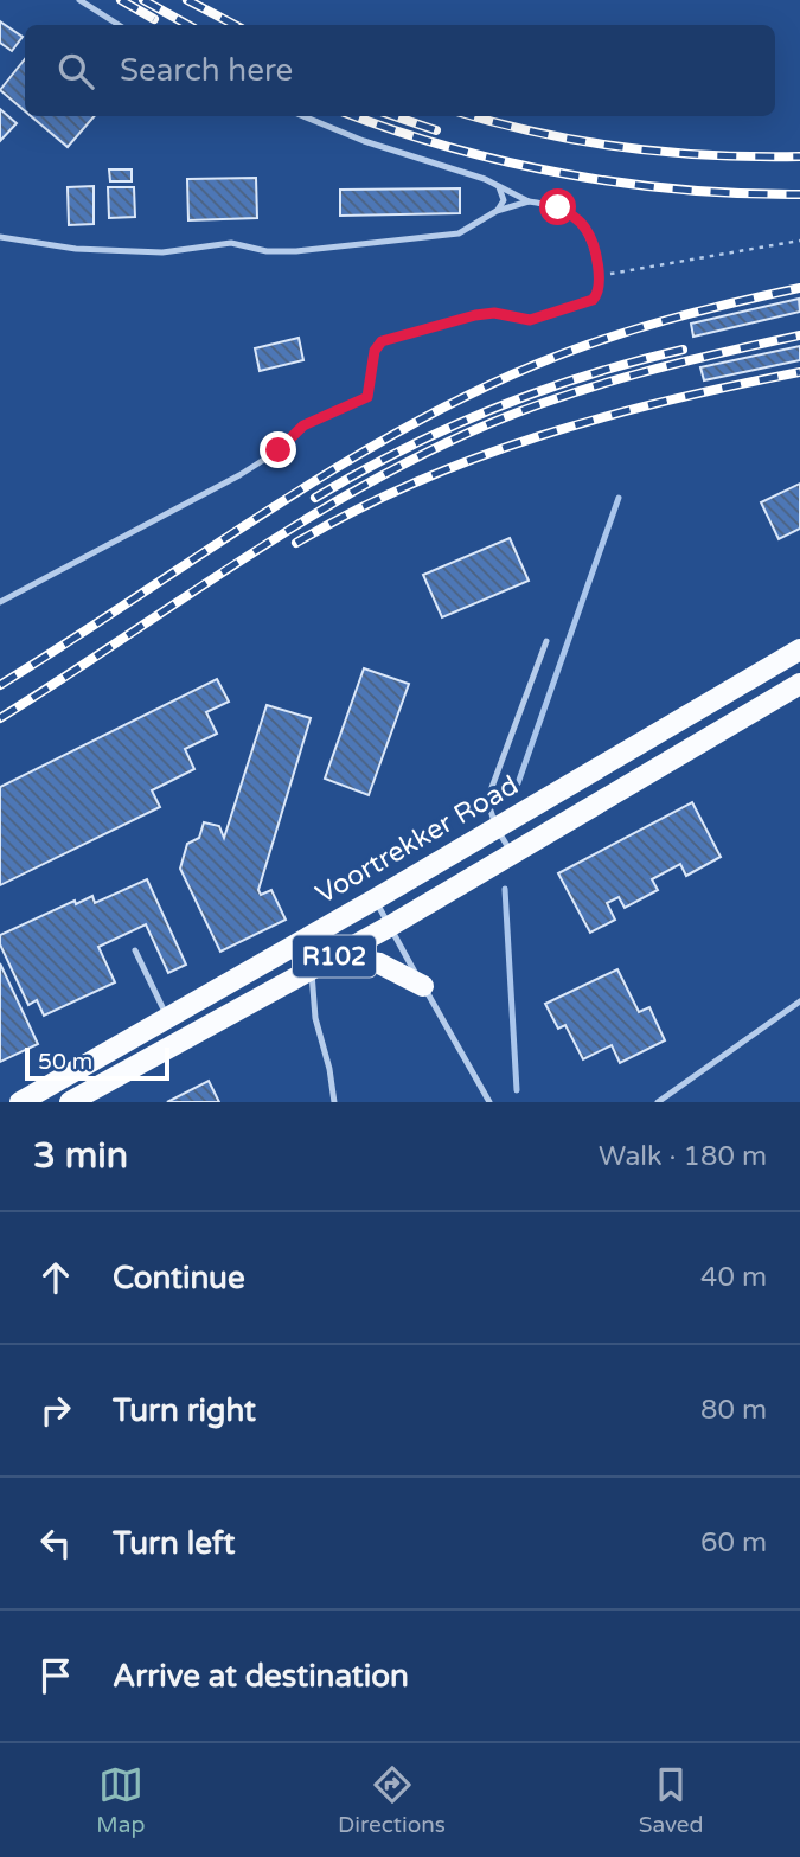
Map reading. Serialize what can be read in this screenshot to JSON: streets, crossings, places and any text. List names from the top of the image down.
{
  "streets": {
    "main road": ["Voortrekker Road", "R102"]
  },
  "scale_bar": "50 m",
  "page": {
    "search": "Search here",
    "scale": "50 m",
    "heading": ["3 min", "Walk · 180 m"],
    "list": [
      ["Continue", "40 m"],
      ["Turn right", "80 m"],
      ["Turn left", "60 m"],
      "Arrive at destination"
    ],
    "nav": ["Map", "Directions", "Saved"]
  }
}
